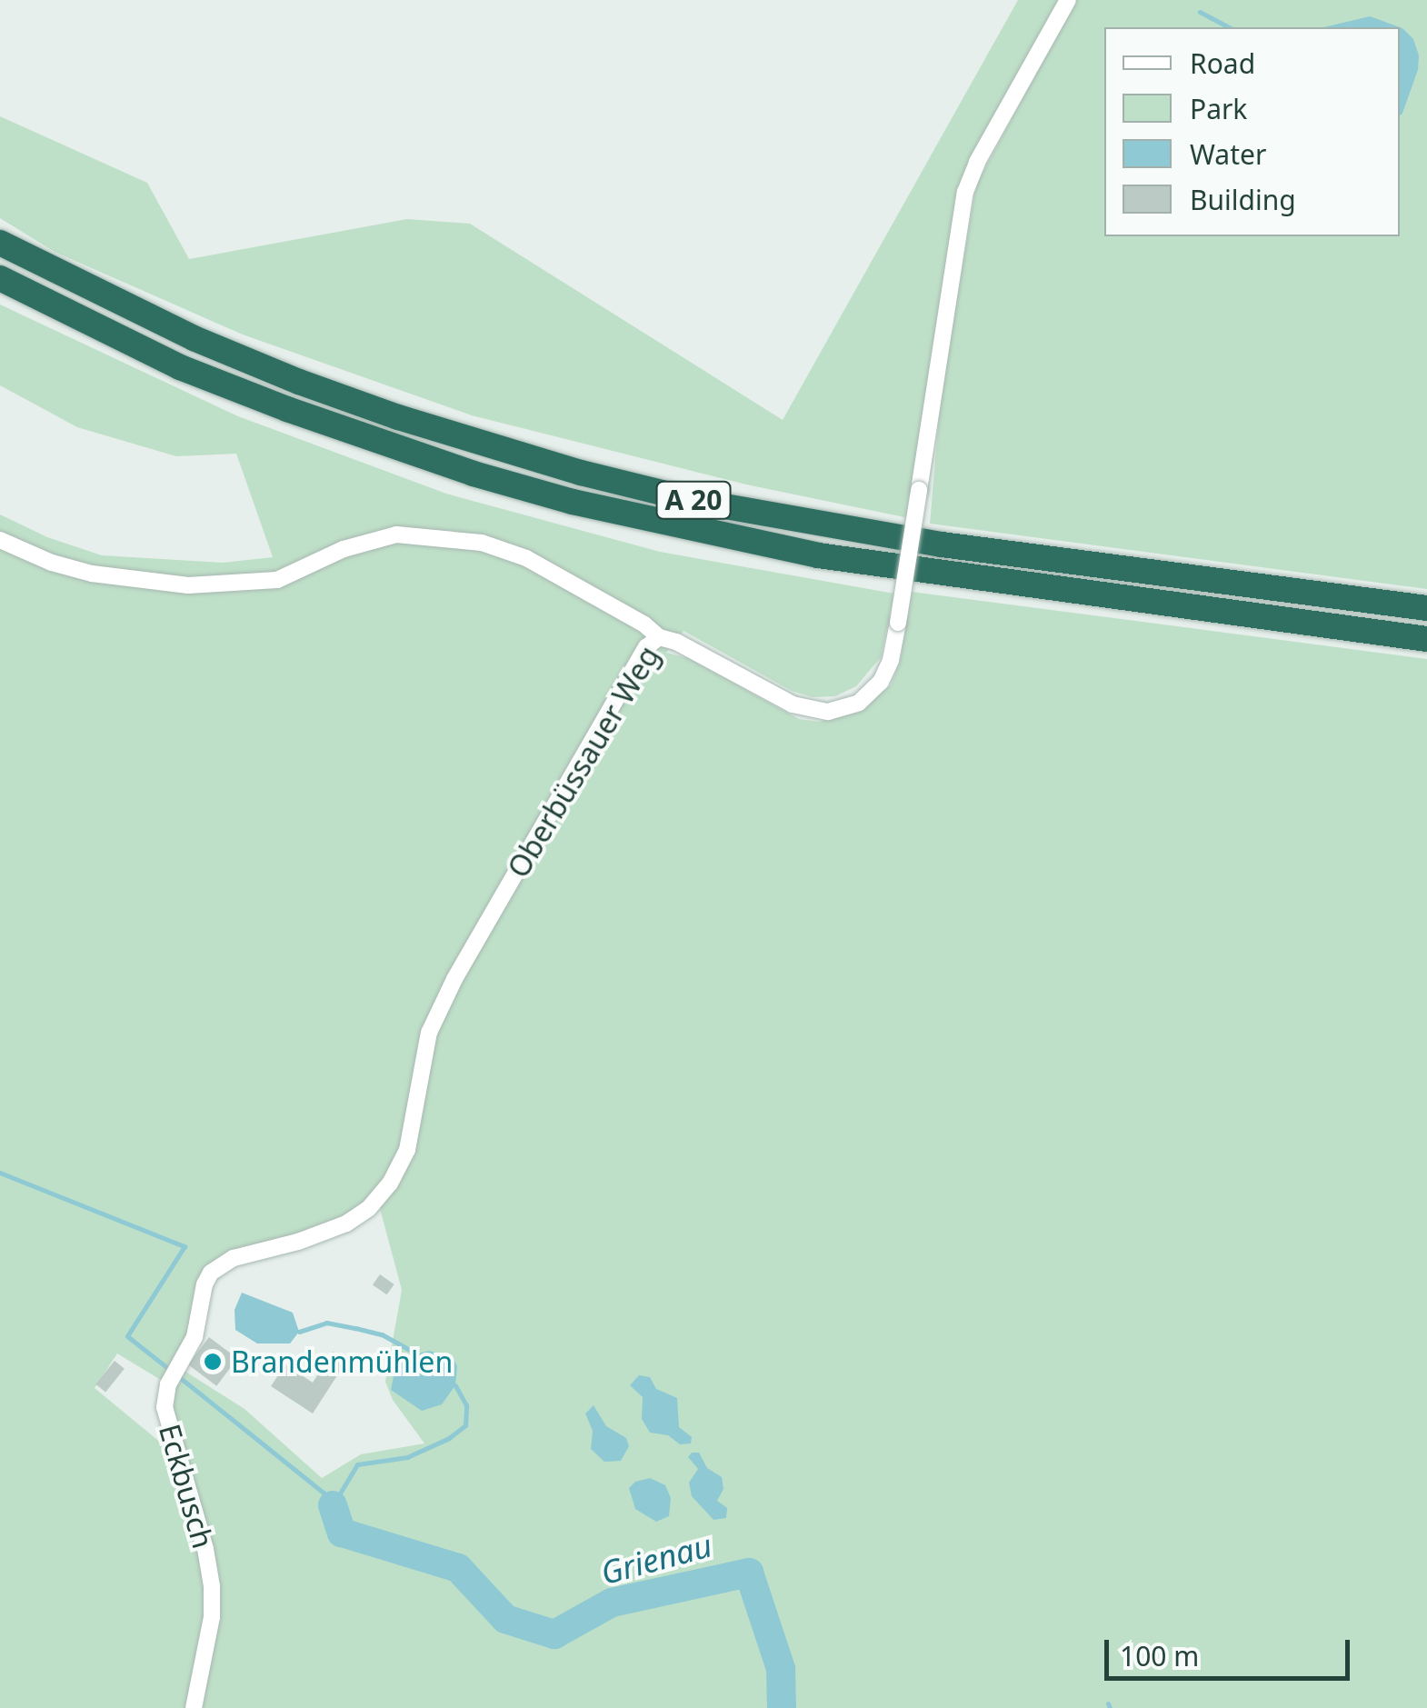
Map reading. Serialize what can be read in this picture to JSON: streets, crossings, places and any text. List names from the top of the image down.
{
  "streets": {
    "highway": ["A 20"],
    "street": ["Oberbüssauer Weg", "Eckbusch"]
  },
  "crossings": [
    ["Oberbüssauer Weg", "Eckbusch"]
  ],
  "water": ["Grienau"],
  "places": ["Brandenmühlen"],
  "legend": [
    "Road",
    "Park",
    "Water",
    "Building"
  ],
  "scale_bar": "100 m"
}
